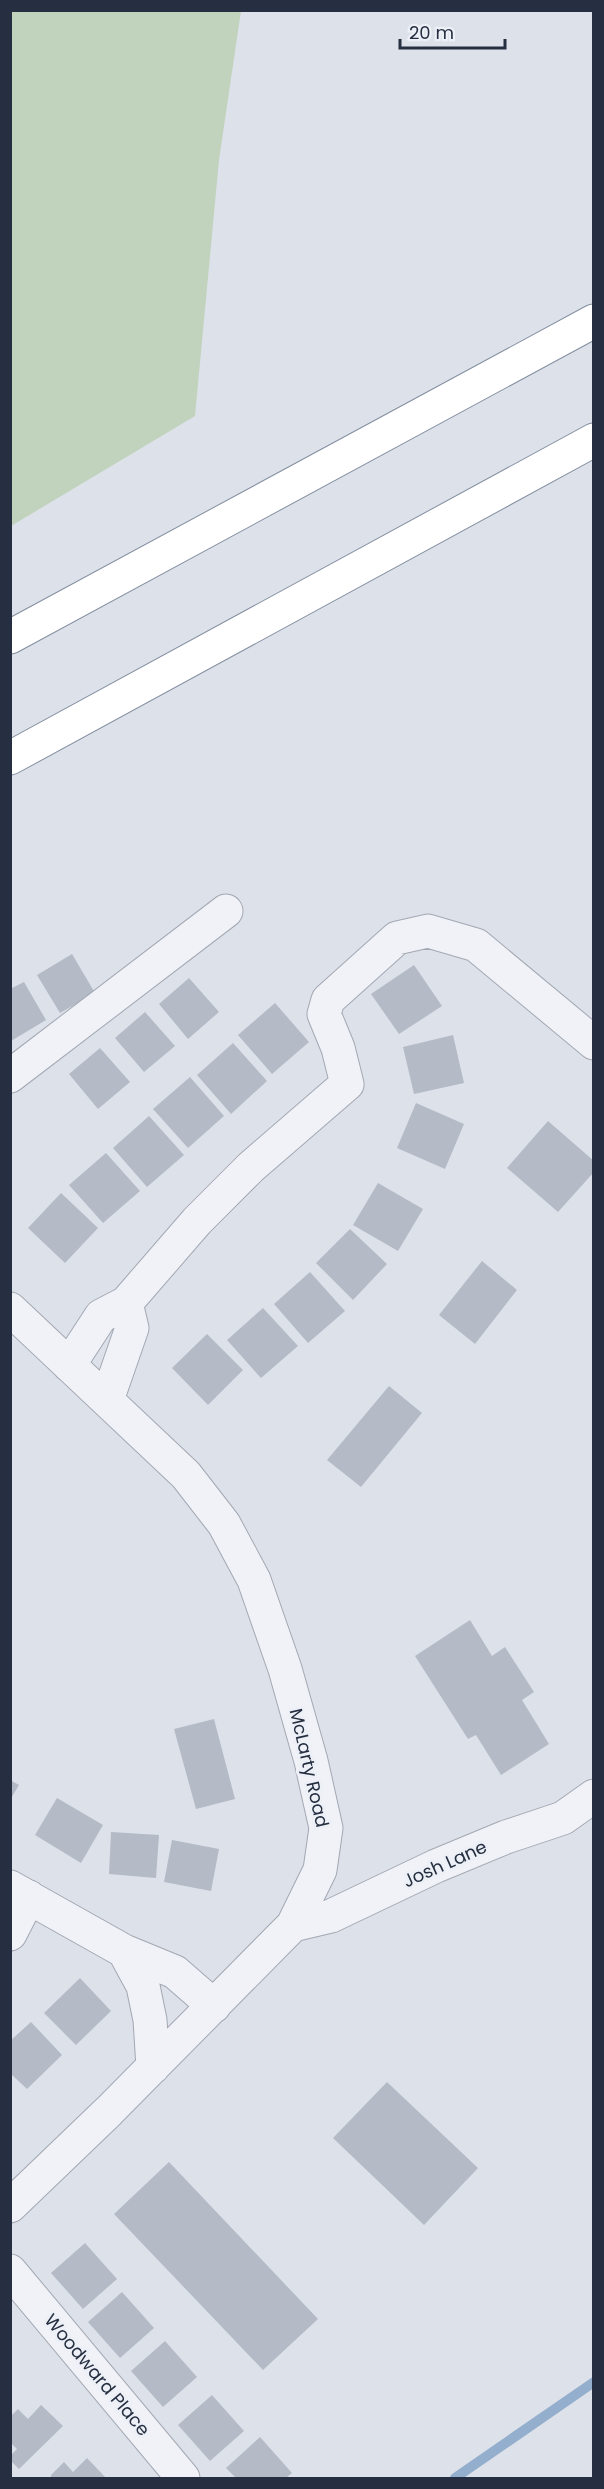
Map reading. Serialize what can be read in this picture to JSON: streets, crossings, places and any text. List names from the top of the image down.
{
  "streets": {
    "street": ["McLarty Road", "Josh Lane", "Woodward Place"]
  },
  "crossings": [
    ["McLarty Road", "Josh Lane"]
  ],
  "scale_bar": "20 m"
}
